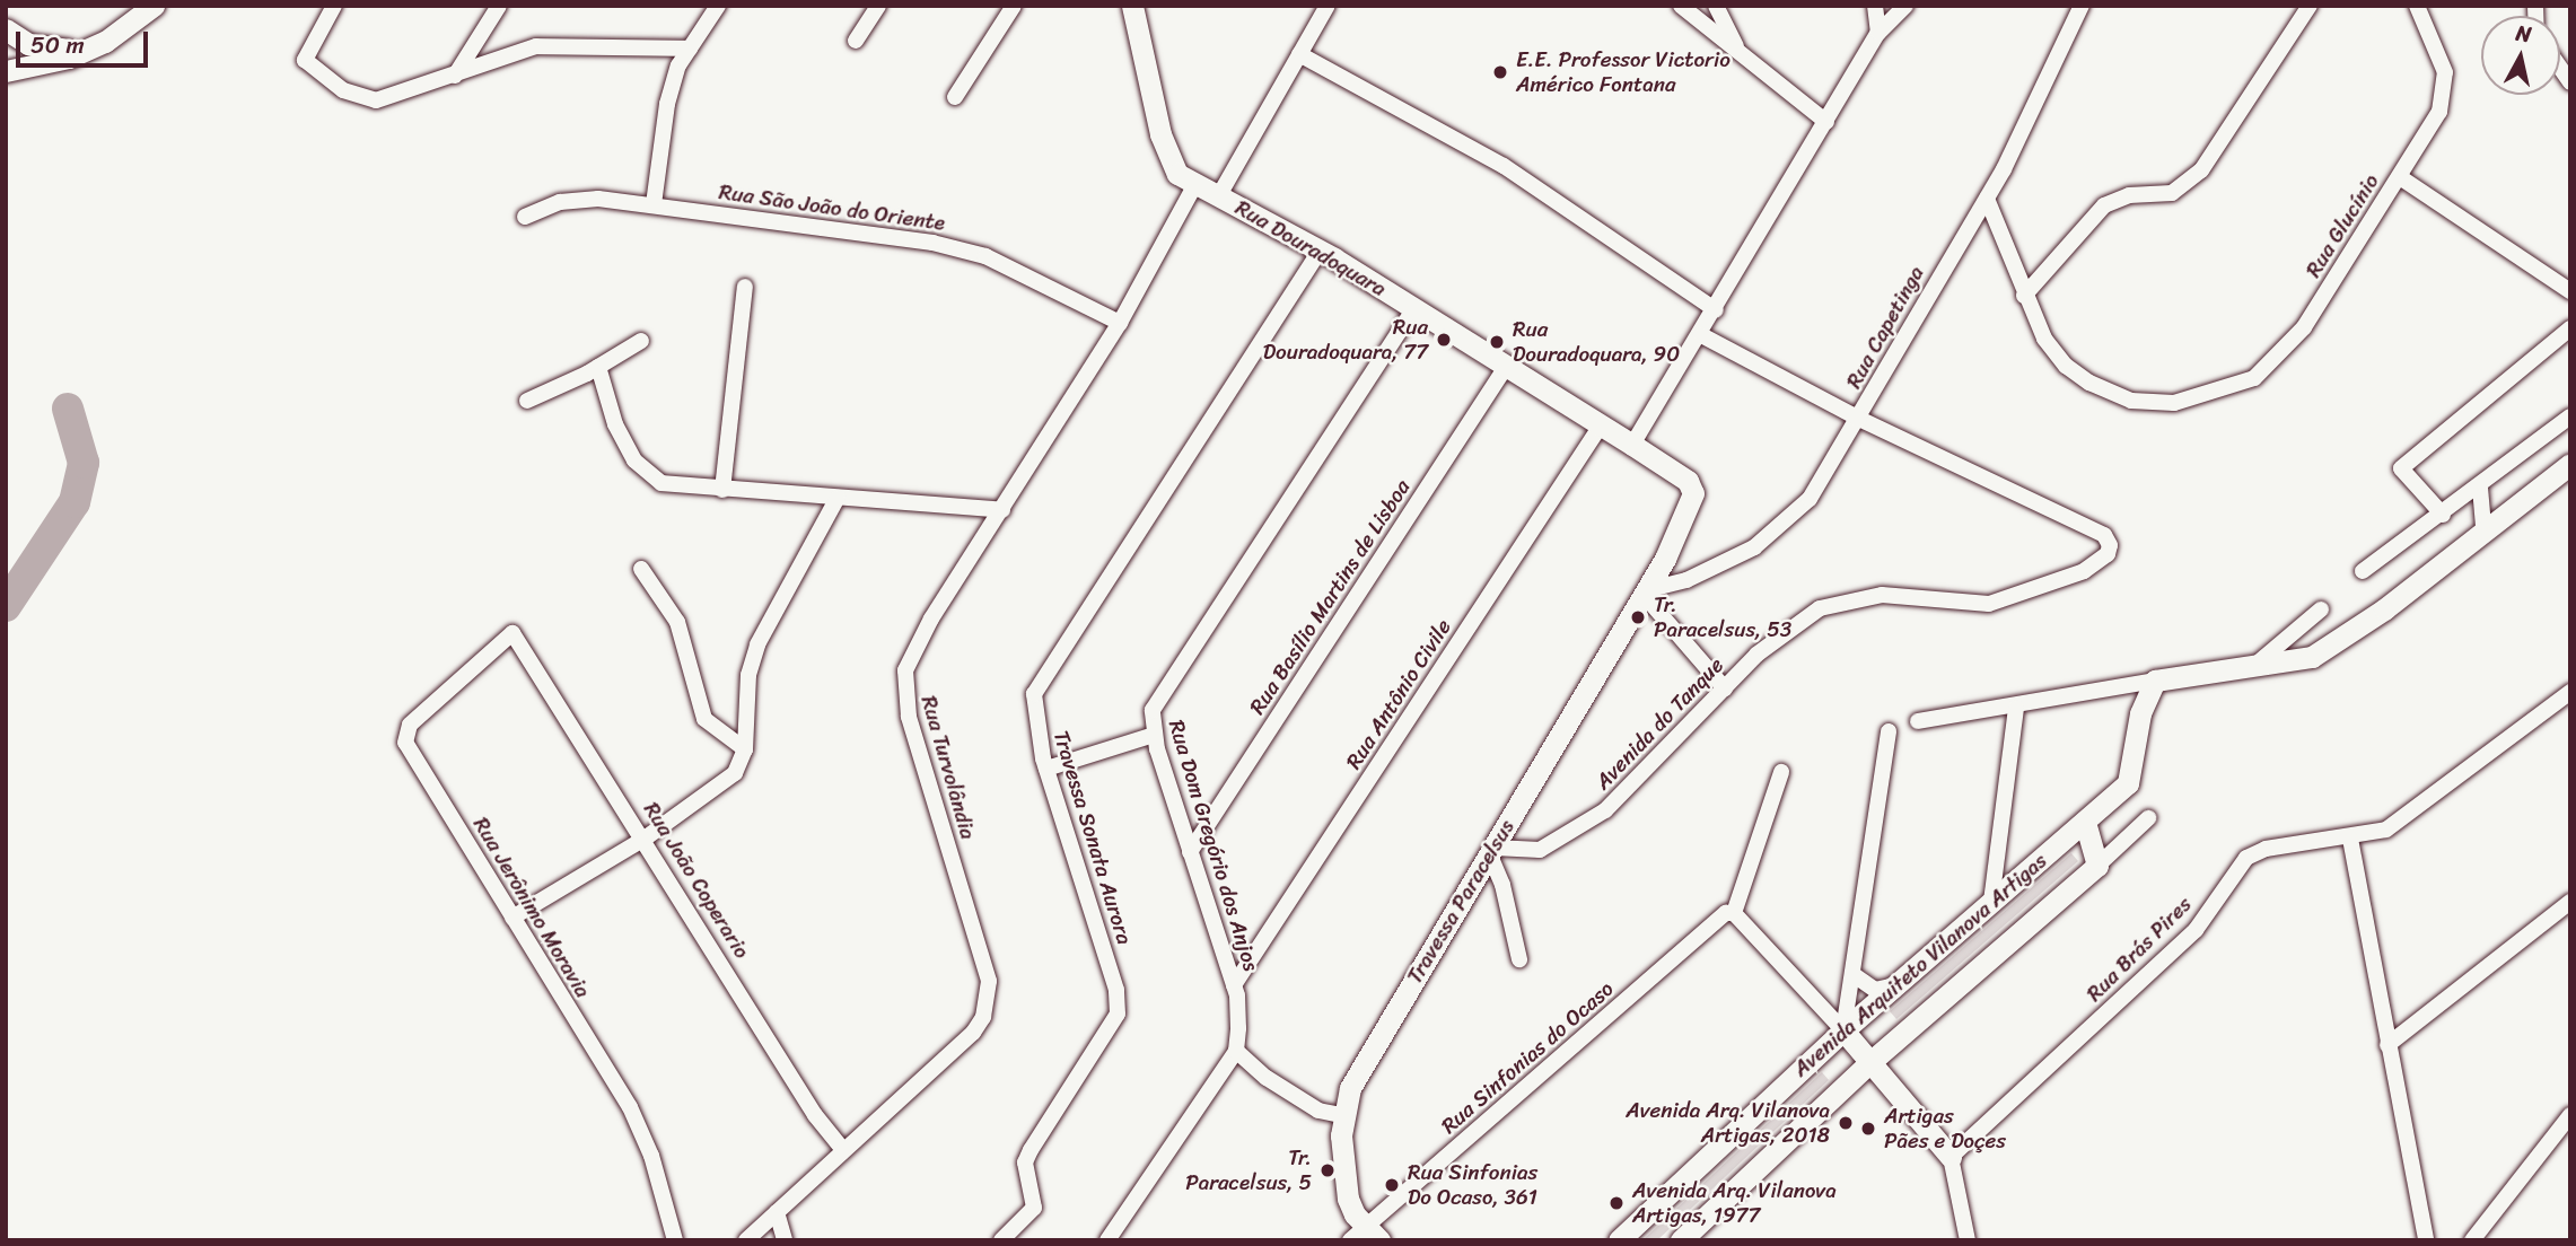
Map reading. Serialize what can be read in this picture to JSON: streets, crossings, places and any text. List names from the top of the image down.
{
  "streets": {
    "main road": ["Rua Douradoquara", "Travessa Paracelsus", "Avenida Arquiteto Vilanova Artigas"],
    "street": [
      "Rua São João do Oriente",
      "Rua Glucínio",
      "Rua Capetinga",
      "Rua Basílio Martins de Lisboa",
      "Rua Antônio Civile",
      "Avenida do Tanque",
      "Rua Turvolândia",
      "Travessa Sonata Aurora",
      "Rua Dom Gregório dos Anjos",
      "Rua João Coperario",
      "Rua Jerônimo Moravia",
      "Rua Brás Pires",
      "Rua Sinfonias do Ocaso"
    ]
  },
  "crossings": [
    ["Rua São João do Oriente", "Rua Turvolândia"],
    ["Rua Douradoquara", "Rua Capetinga"],
    ["Rua Douradoquara", "Rua Basílio Martins de Lisboa"],
    ["Rua Douradoquara", "Rua Antônio Civile"],
    ["Rua Douradoquara", "Rua Turvolândia"],
    ["Rua Douradoquara", "Travessa Sonata Aurora"],
    ["Rua Douradoquara", "Rua Dom Gregório dos Anjos"],
    ["Rua Douradoquara", "Travessa Paracelsus"],
    ["Rua Capetinga", "Avenida do Tanque"],
    ["Rua Capetinga", "Travessa Paracelsus"],
    ["Rua Basílio Martins de Lisboa", "Rua Dom Gregório dos Anjos"],
    ["Rua Antônio Civile", "Rua Dom Gregório dos Anjos"],
    ["Avenida do Tanque", "Travessa Paracelsus"],
    ["Rua Turvolândia", "Rua João Coperario"],
    ["Rua João Coperario", "Rua Jerônimo Moravia"],
    ["Travessa Paracelsus", "Rua Sinfonias do Ocaso"]
  ],
  "places": [
    "E.E. Professor Victorio Américo Fontana",
    "Rua Douradoquara, 77",
    "Rua Douradoquara, 90",
    "Tr. Paracelsus, 53",
    "Avenida Arq. Vilanova Artigas, 2018",
    "Artigas Pães e Doçes",
    "Tr. Paracelsus, 5",
    "Rua Sinfonias Do Ocaso, 361",
    "Avenida Arq. Vilanova Artigas, 1977"
  ],
  "scale_bar": "50 m",
  "north": "top"
}
